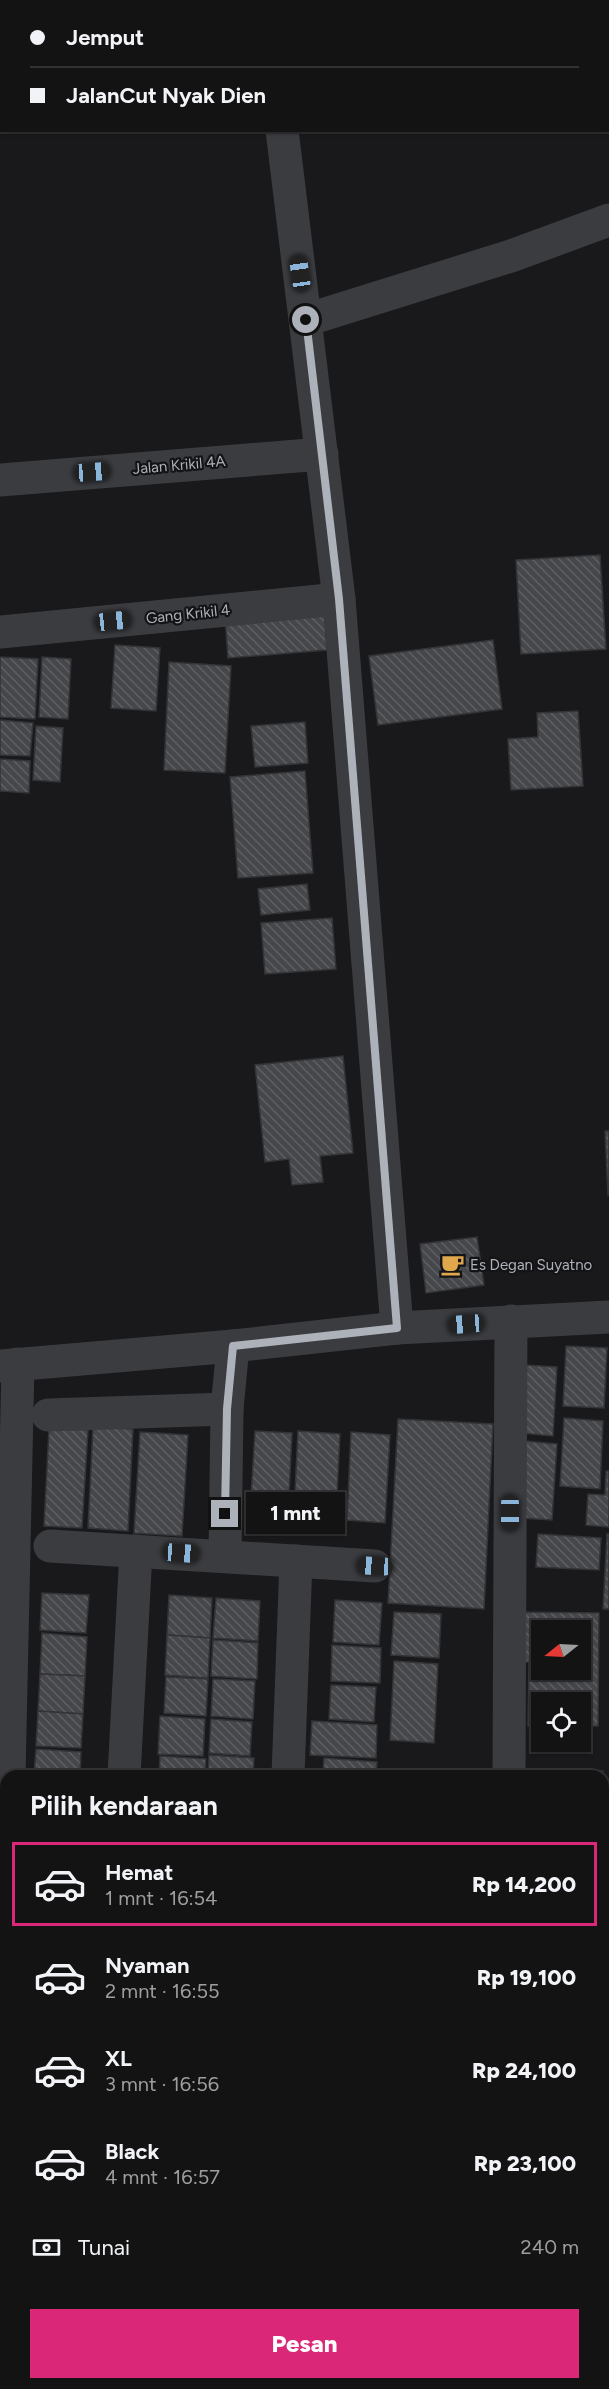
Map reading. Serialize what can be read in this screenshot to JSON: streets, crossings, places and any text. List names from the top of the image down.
{
  "streets": {
    "street": ["Jalan Krikil 4A", "Gang Krikil 4"]
  },
  "places": {
    "cafe": ["Es Degan Suyatno"]
  },
  "north": "left",
  "page": {
    "banner": ["Jemput", "JalanCut Nyak Dien"],
    "bubble": "1 mnt",
    "heading": "Pilih kendaraan",
    "list": [
      {
        "name": "Hemat",
        "note": "1 mnt · 16:54",
        "value": "Rp 14,200"
      },
      {
        "name": "Nyaman",
        "note": "2 mnt · 16:55",
        "value": "Rp 19,100"
      },
      {
        "name": "XL",
        "note": "3 mnt · 16:56",
        "value": "Rp 24,100"
      },
      {
        "name": "Black",
        "note": "4 mnt · 16:57",
        "value": "Rp 23,100"
      }
    ],
    "pay": ["Tunai", "240 m"],
    "buttons": "Pesan"
  }
}
